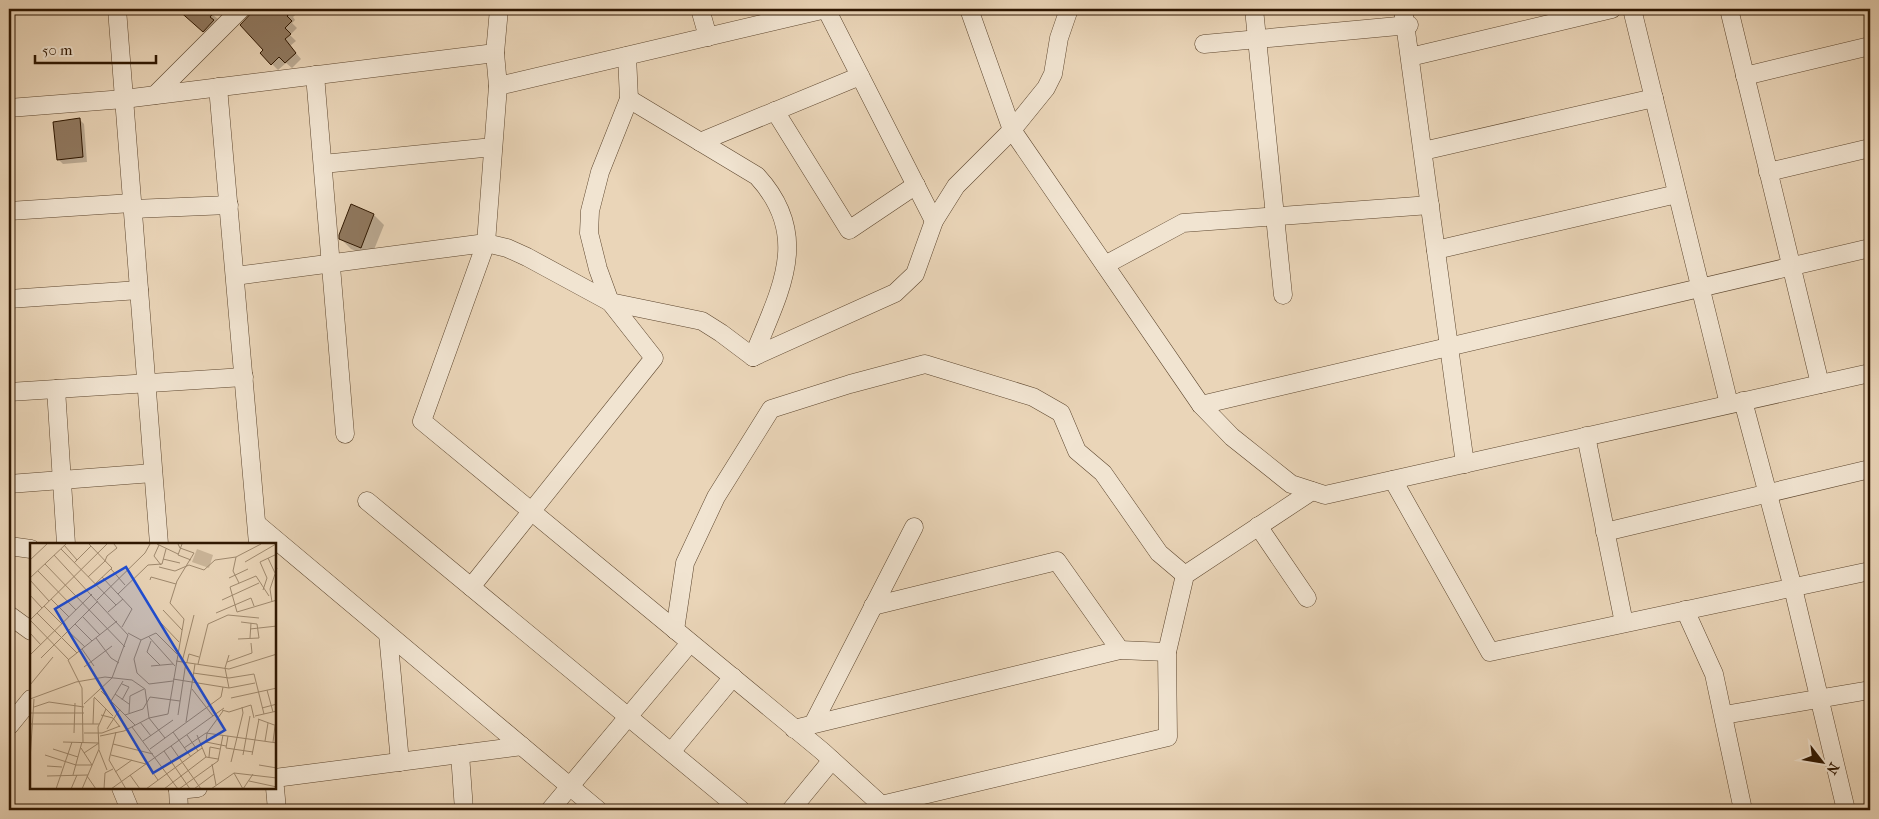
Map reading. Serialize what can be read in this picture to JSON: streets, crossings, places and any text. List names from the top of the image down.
{
  "scale_bar": "50 m",
  "north": "bottom right"
}
